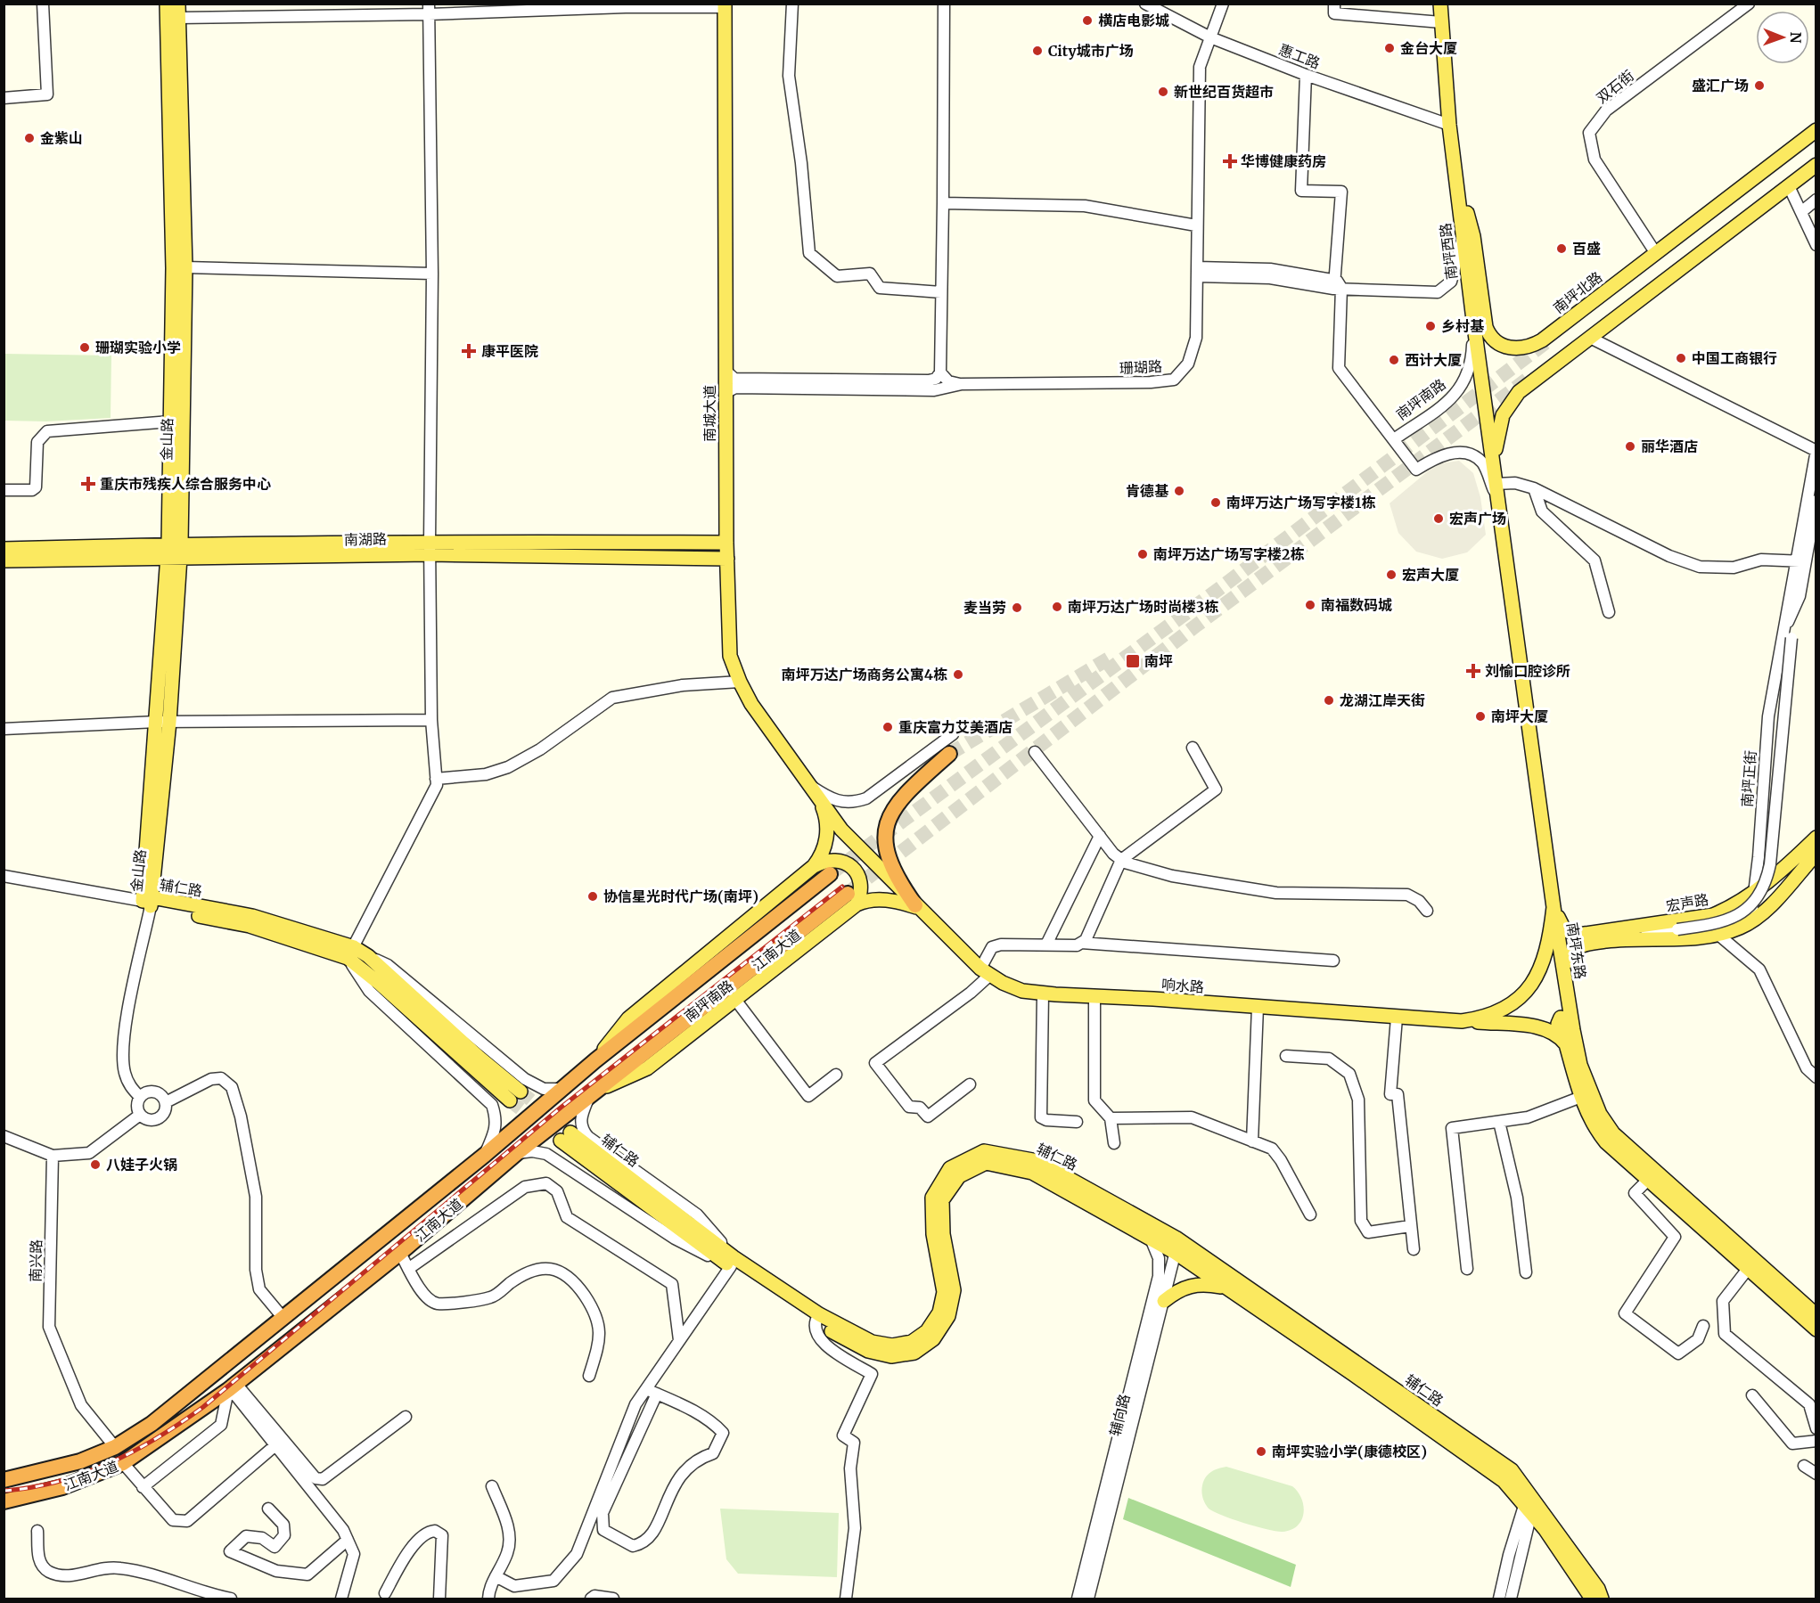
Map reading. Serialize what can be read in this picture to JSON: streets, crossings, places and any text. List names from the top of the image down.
{
  "streets": {
    "highway": ["江南大道"],
    "main road": [
      "南坪西路",
      "南坪北路",
      "南坪南路",
      "南城大道",
      "金山路",
      "南湖路",
      "辅仁路",
      "宏声路",
      "南坪东路",
      "响水路"
    ],
    "street": [
      "惠工路",
      "双石街",
      "珊瑚路",
      "南坪正街",
      "南兴路",
      "辅向路"
    ]
  },
  "crossings": [
    ["惠工路", "南坪西路"],
    ["惠工路", "珊瑚路"],
    ["双石街", "南坪北路"],
    ["南坪西路", "南坪北路"],
    ["南坪西路", "南坪南路"],
    ["南坪西路", "南坪东路"],
    ["珊瑚路", "南城大道"],
    ["南坪南路", "江南大道"],
    ["南坪南路", "响水路"],
    ["南城大道", "南湖路"],
    ["南城大道", "响水路"],
    ["金山路", "南湖路"],
    ["金山路", "辅仁路"],
    ["南坪正街", "宏声路"],
    ["辅仁路", "辅向路"],
    ["宏声路", "南坪东路"],
    ["宏声路", "响水路"],
    ["江南大道", "南兴路"],
    ["南坪东路", "响水路"]
  ],
  "places": {
    "other": [
      "横店电影城",
      "金台大厦",
      "City城市广场",
      "盛汇广场",
      "新世纪百货超市",
      "金紫山",
      "百盛",
      "乡村基",
      "珊瑚实验小学",
      "中国工商银行",
      "西计大厦",
      "丽华酒店",
      "肯德基",
      "南坪万达广场写字楼1栋",
      "宏声广场",
      "南坪万达广场写字楼2栋",
      "宏声大厦",
      "南福数码城",
      "南坪万达广场时尚楼3栋",
      "麦当劳",
      "南坪万达广场商务公寓4栋",
      "龙湖江岸天街",
      "南坪大厦",
      "重庆富力艾美酒店",
      "协信星光时代广场(南坪)",
      "八娃子火锅",
      "南坪实验小学(康德校区)"
    ],
    "health": [
      "华博健康药房",
      "康平医院",
      "重庆市残疾人综合服务中心",
      "刘愉口腔诊所"
    ],
    "transit": ["南坪"]
  },
  "north": "right"
}
